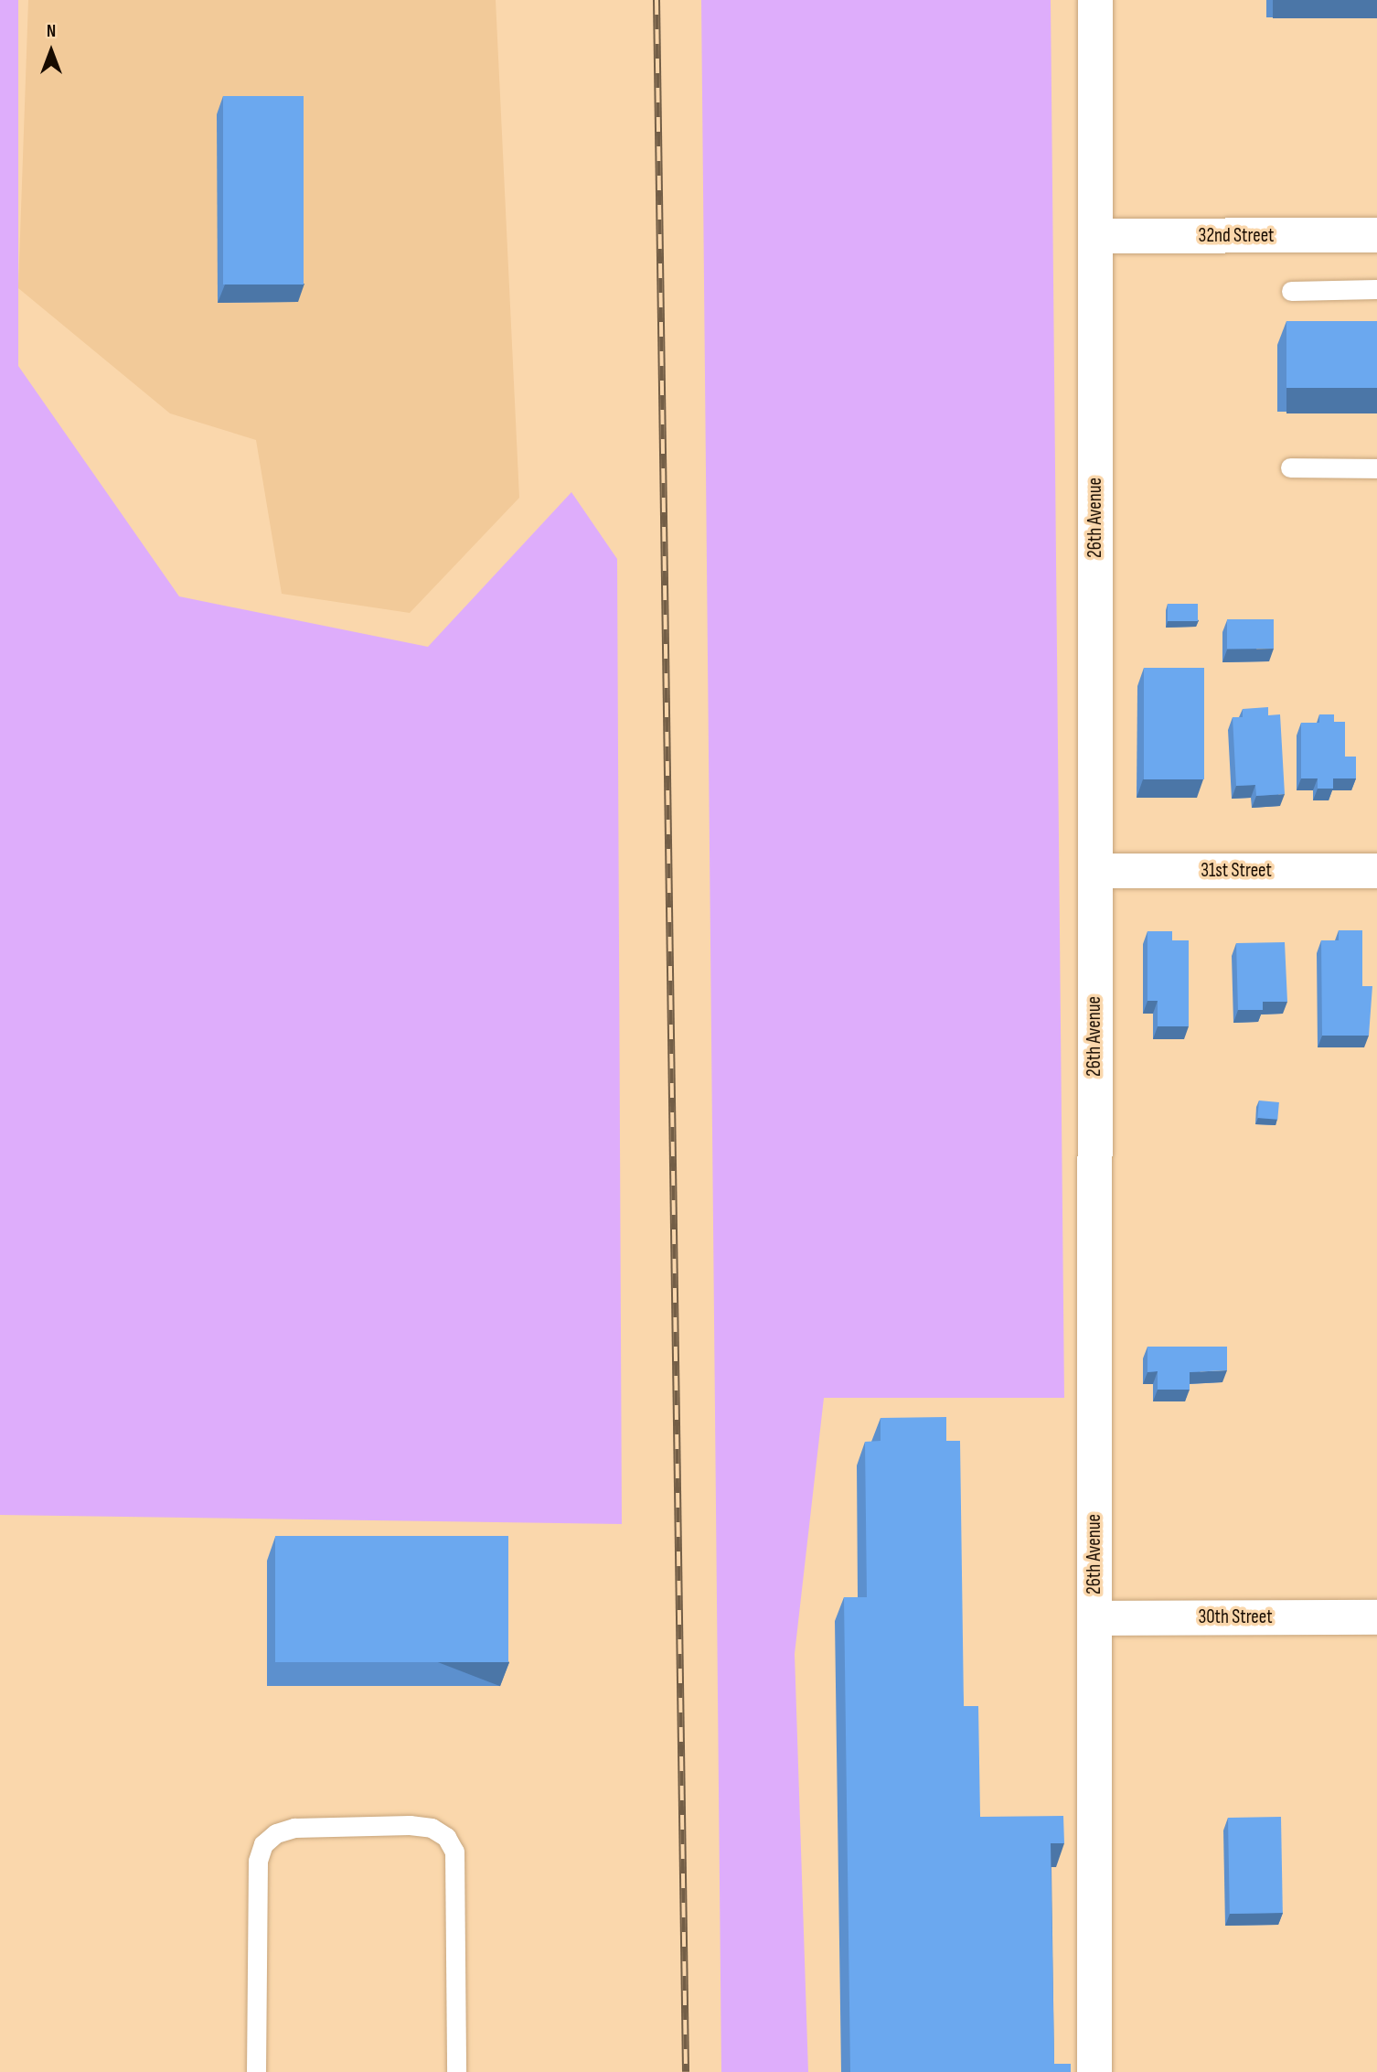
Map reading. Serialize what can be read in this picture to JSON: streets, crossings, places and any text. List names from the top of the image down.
{
  "streets": {
    "street": [
      "32nd Street",
      "26th Avenue",
      "31st Street",
      "30th Street"
    ]
  },
  "crossings": [
    ["32nd Street", "26th Avenue"],
    ["26th Avenue", "31st Street"],
    ["26th Avenue", "30th Street"]
  ],
  "north": "top"
}
